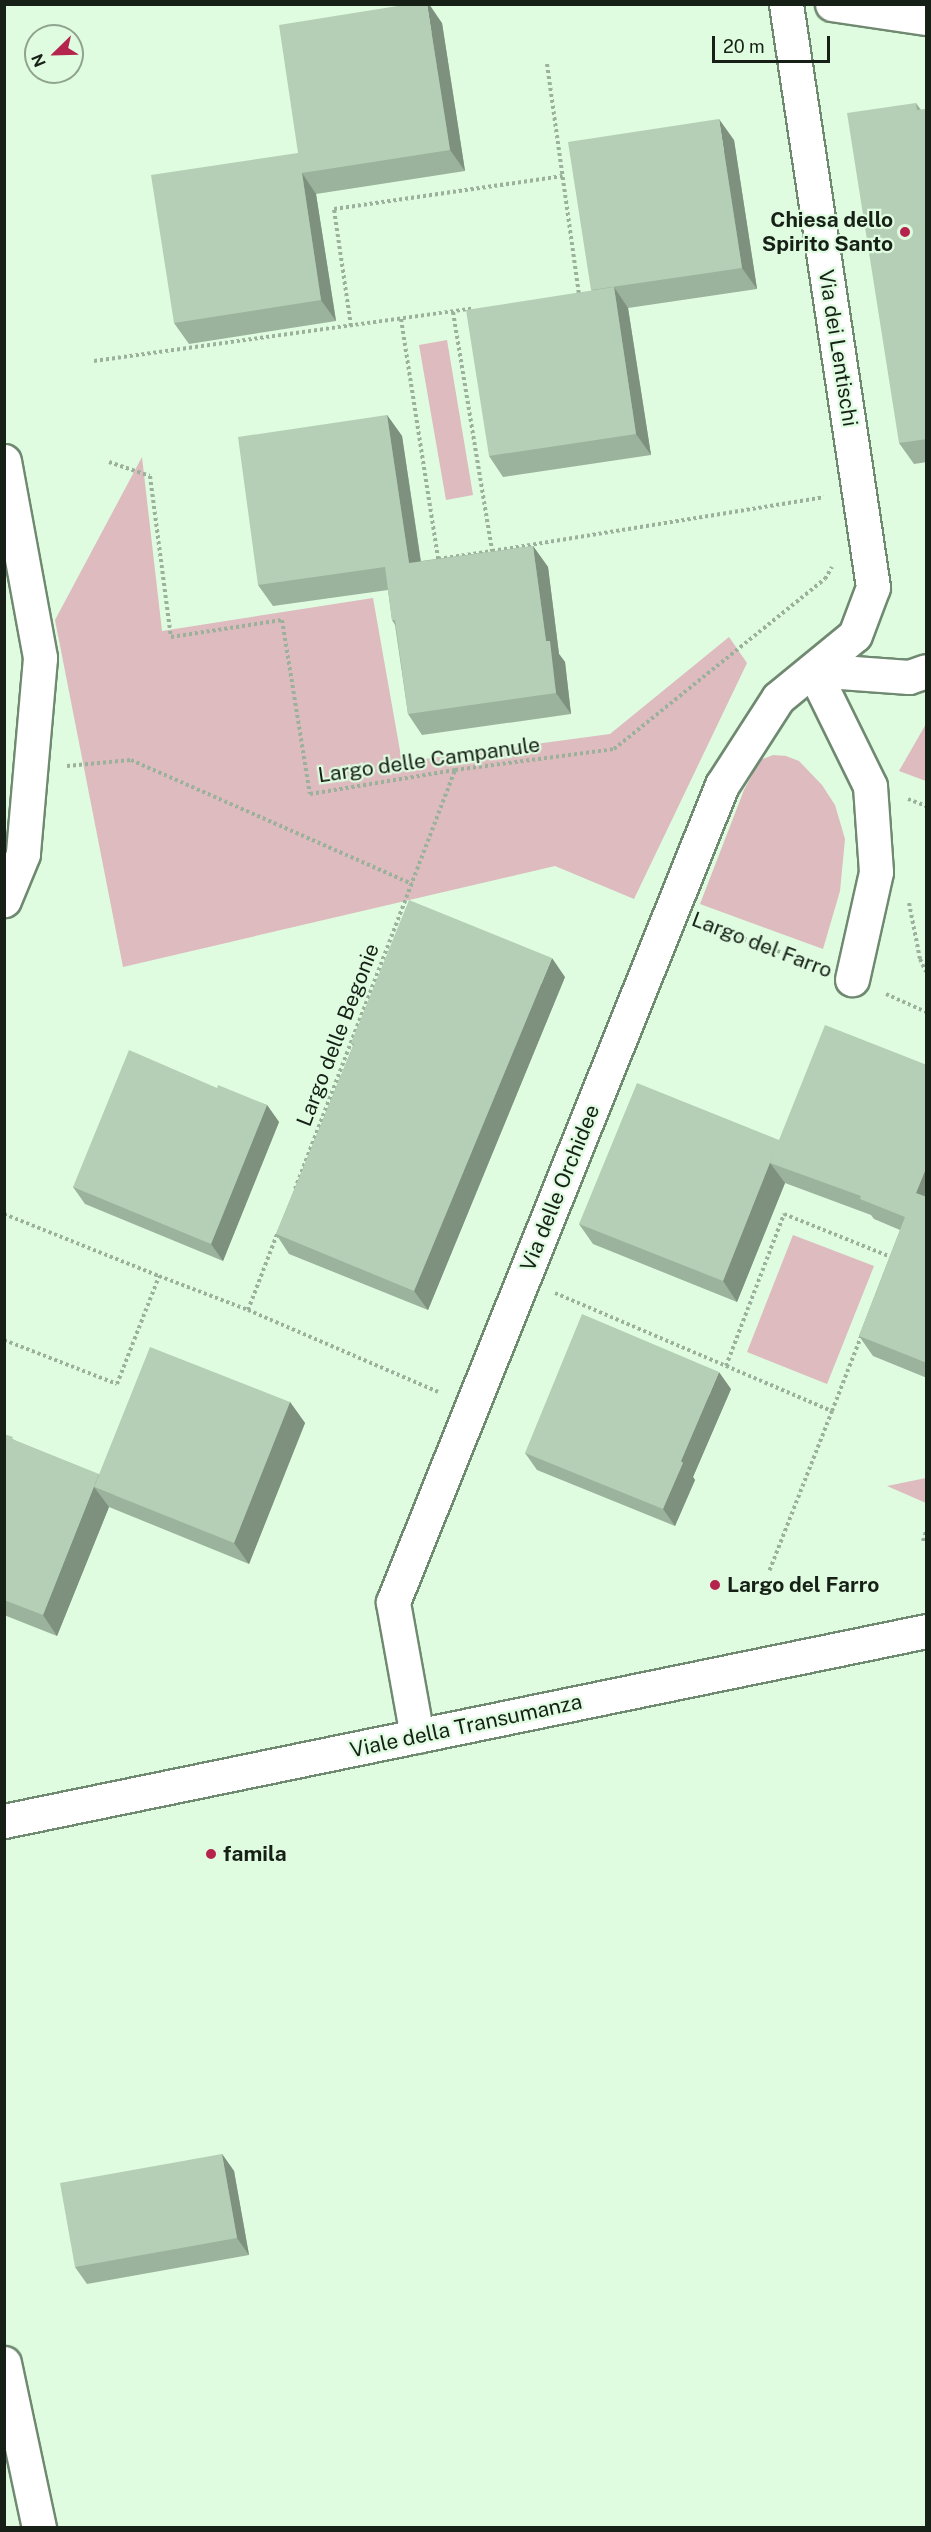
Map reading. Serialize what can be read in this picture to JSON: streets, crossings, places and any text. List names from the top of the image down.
{
  "streets": {
    "street": [
      "Via dei Lentischi",
      "Largo del Farro",
      "Via delle Orchidee",
      "Viale della Transumanza"
    ],
    "path": ["Largo delle Campanule", "Largo delle Begonie"]
  },
  "crossings": [
    ["Via dei Lentischi", "Largo del Farro"],
    ["Via dei Lentischi", "Via delle Orchidee"],
    ["Largo delle Campanule", "Largo delle Begonie"],
    ["Largo del Farro", "Via delle Orchidee"],
    ["Via delle Orchidee", "Viale della Transumanza"]
  ],
  "places": ["Chiesa dello Spirito Santo", "Largo del Farro", "famila"],
  "scale_bar": "20 m",
  "north": "bottom left"
}
